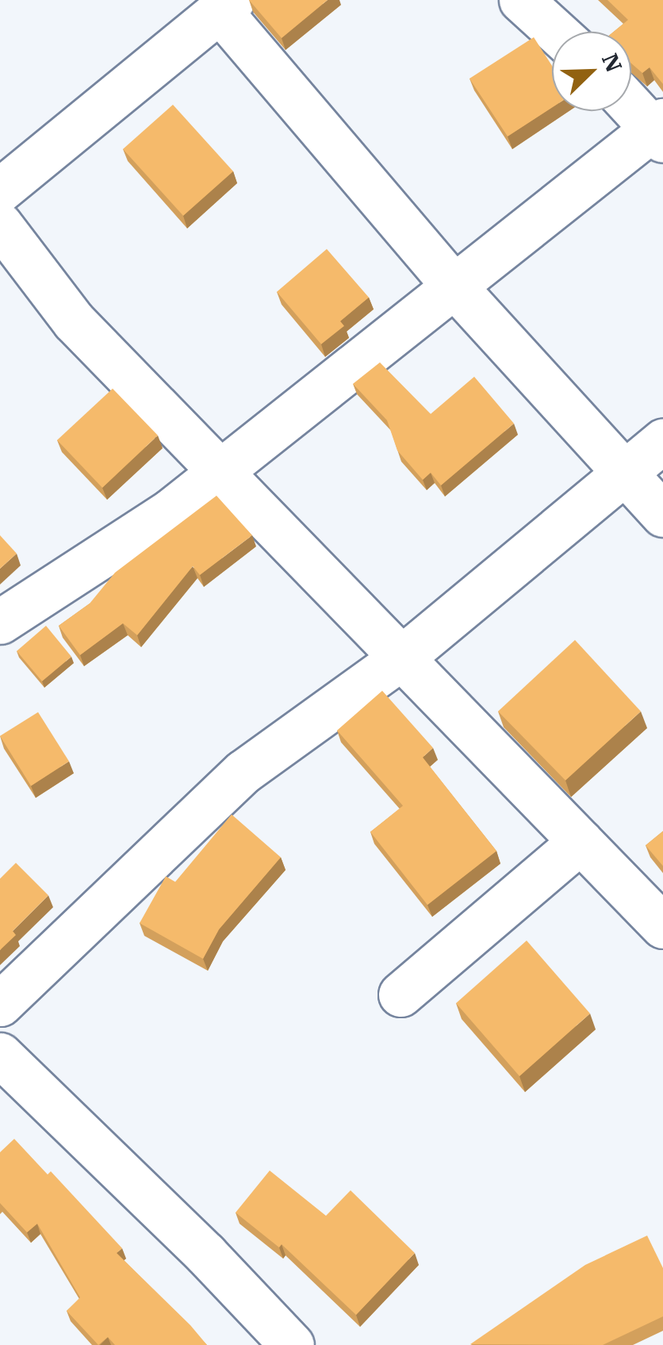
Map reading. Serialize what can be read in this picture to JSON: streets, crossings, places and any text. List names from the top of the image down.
{
  "north": "top right"
}
